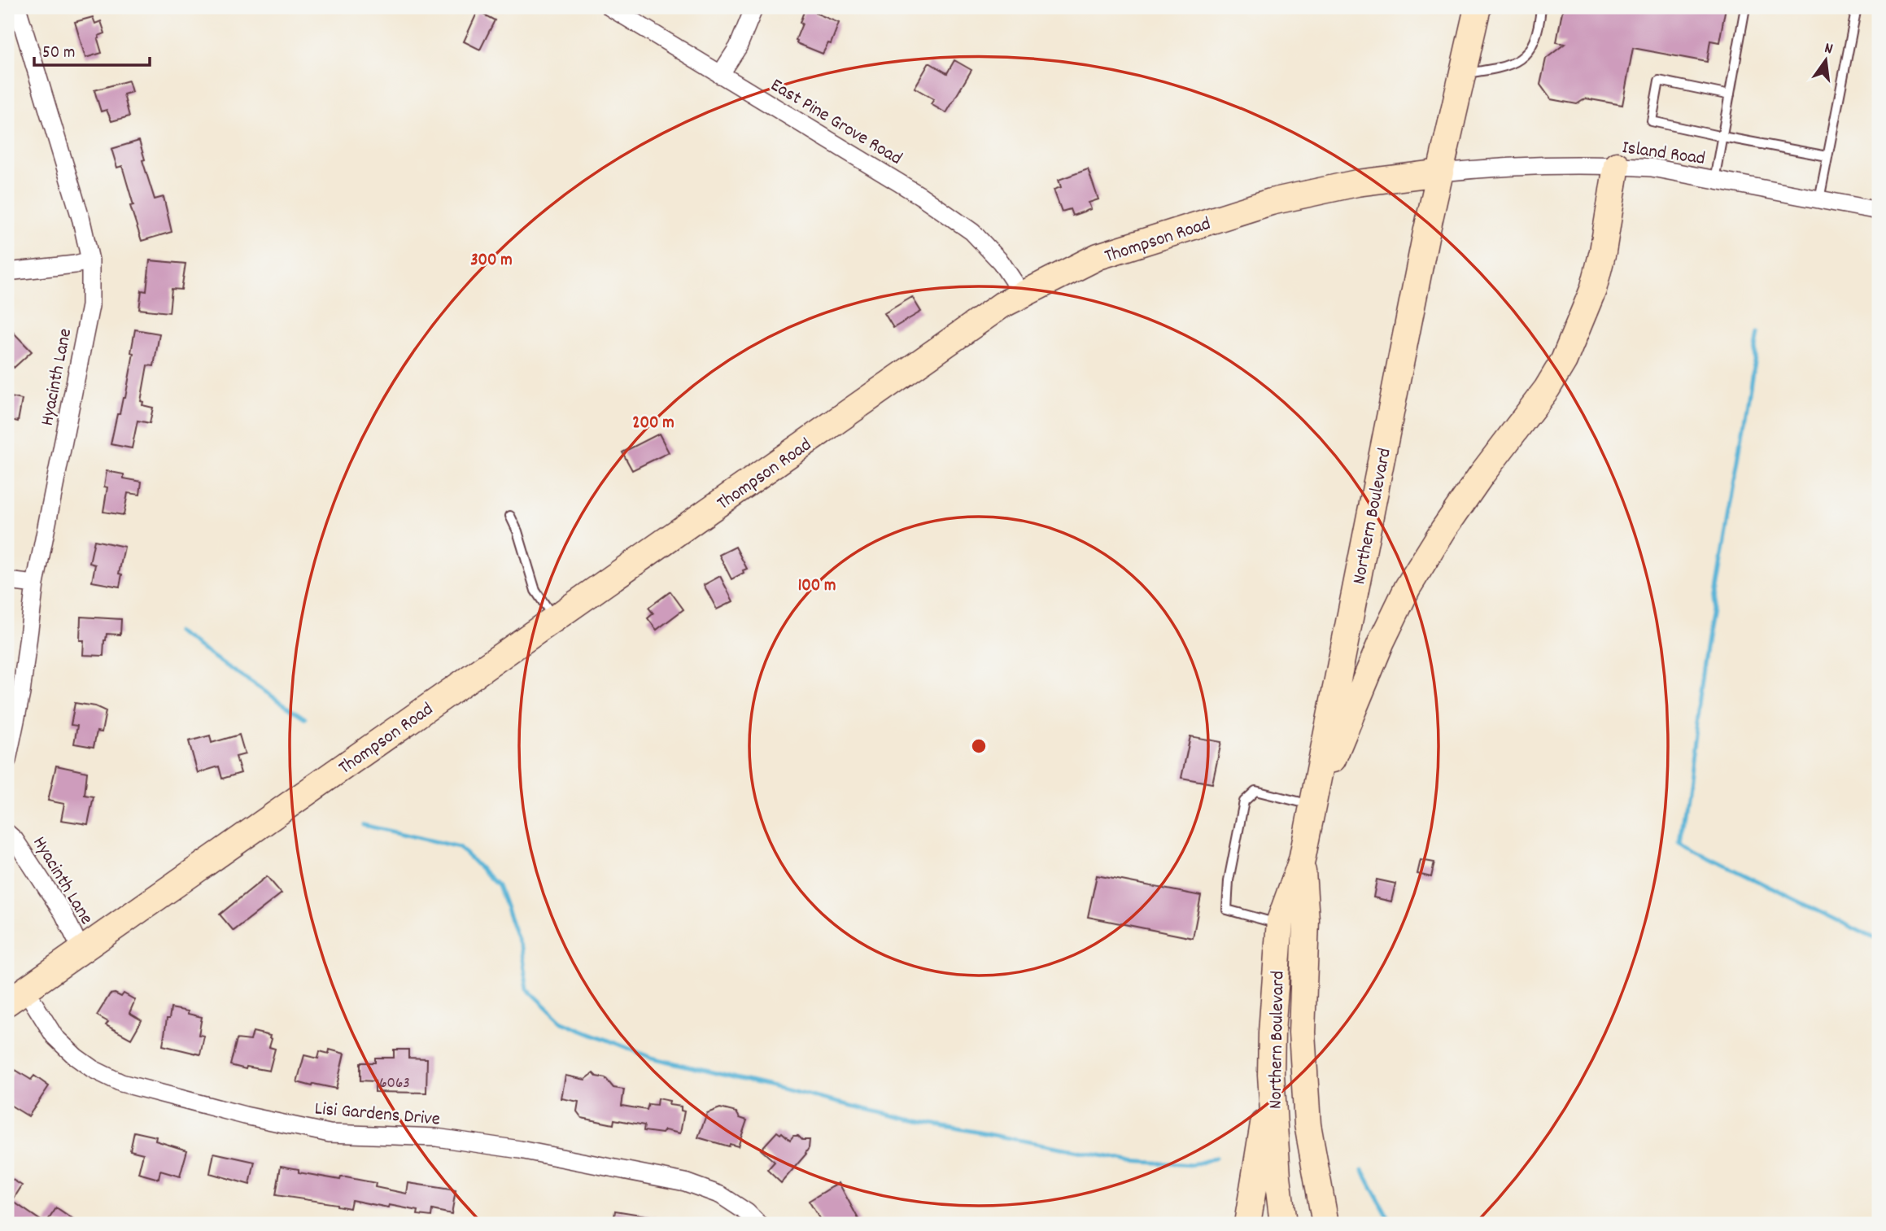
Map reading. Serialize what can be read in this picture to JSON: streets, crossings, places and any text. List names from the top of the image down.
{
  "streets": {
    "main road": ["Thompson Road", "Northern Boulevard"],
    "street": [
      "East Pine Grove Road",
      "Island Road",
      "Hyacinth Lane",
      "Lisi Gardens Drive"
    ]
  },
  "crossings": [
    ["East Pine Grove Road", "Thompson Road"],
    ["Island Road", "Thompson Road"],
    ["Island Road", "Northern Boulevard"],
    ["Thompson Road", "Hyacinth Lane"],
    ["Thompson Road", "Northern Boulevard"],
    ["Thompson Road", "Lisi Gardens Drive"]
  ],
  "house_numbers": ["6063"],
  "scale_bar": "50 m",
  "north": "top",
  "rings": ["300 m", "200 m", "100 m"]
}
